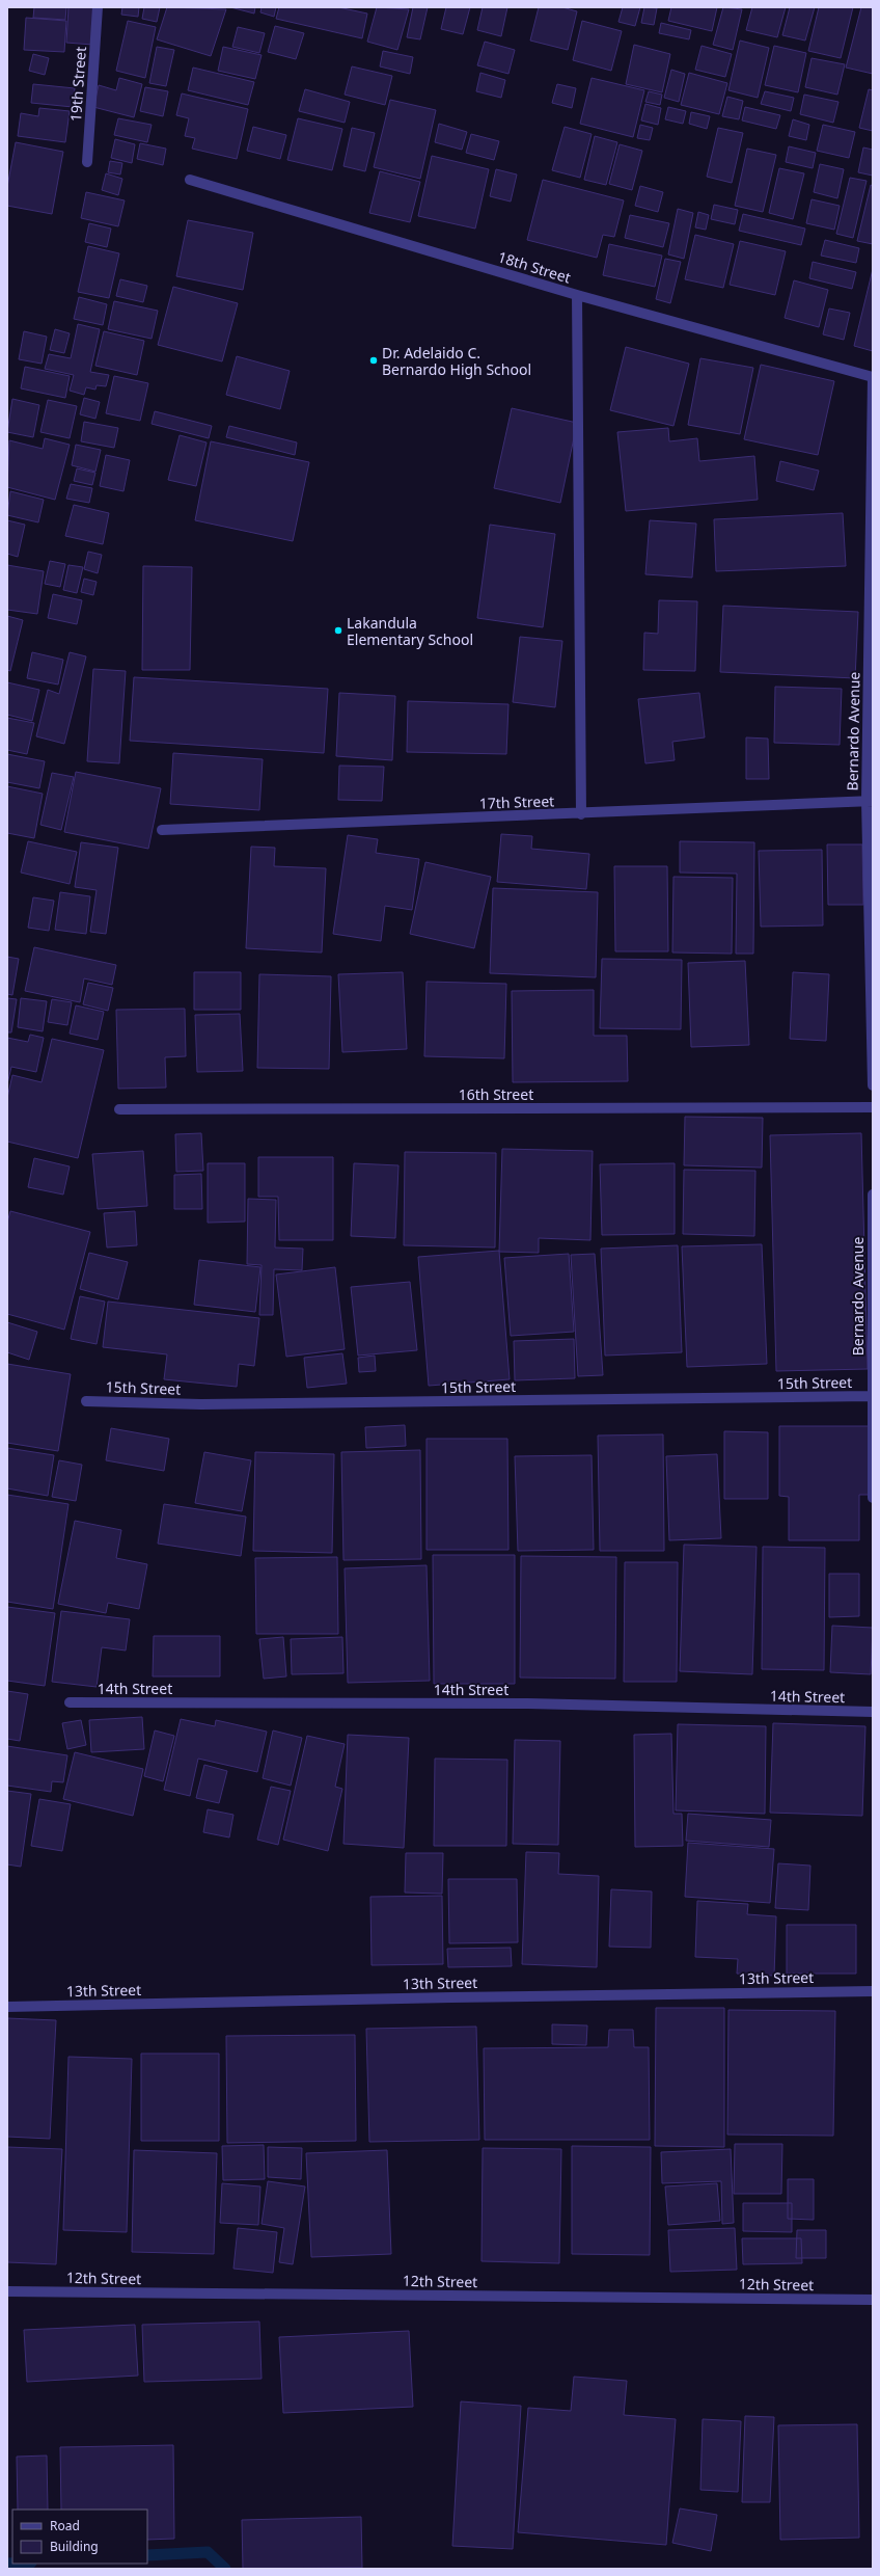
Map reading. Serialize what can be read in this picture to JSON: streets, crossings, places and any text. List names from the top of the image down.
{
  "streets": {
    "street": [
      "19th Street",
      "18th Street",
      "Bernardo Avenue",
      "17th Street",
      "16th Street",
      "15th Street",
      "14th Street",
      "13th Street",
      "12th Street"
    ]
  },
  "crossings": [
    ["18th Street", "Bernardo Avenue"],
    ["Bernardo Avenue", "17th Street"],
    ["Bernardo Avenue", "15th Street"]
  ],
  "places": ["Dr. Adelaido C. Bernardo High School", "Lakandula Elementary School"],
  "legend": ["Road", "Building"]
}
